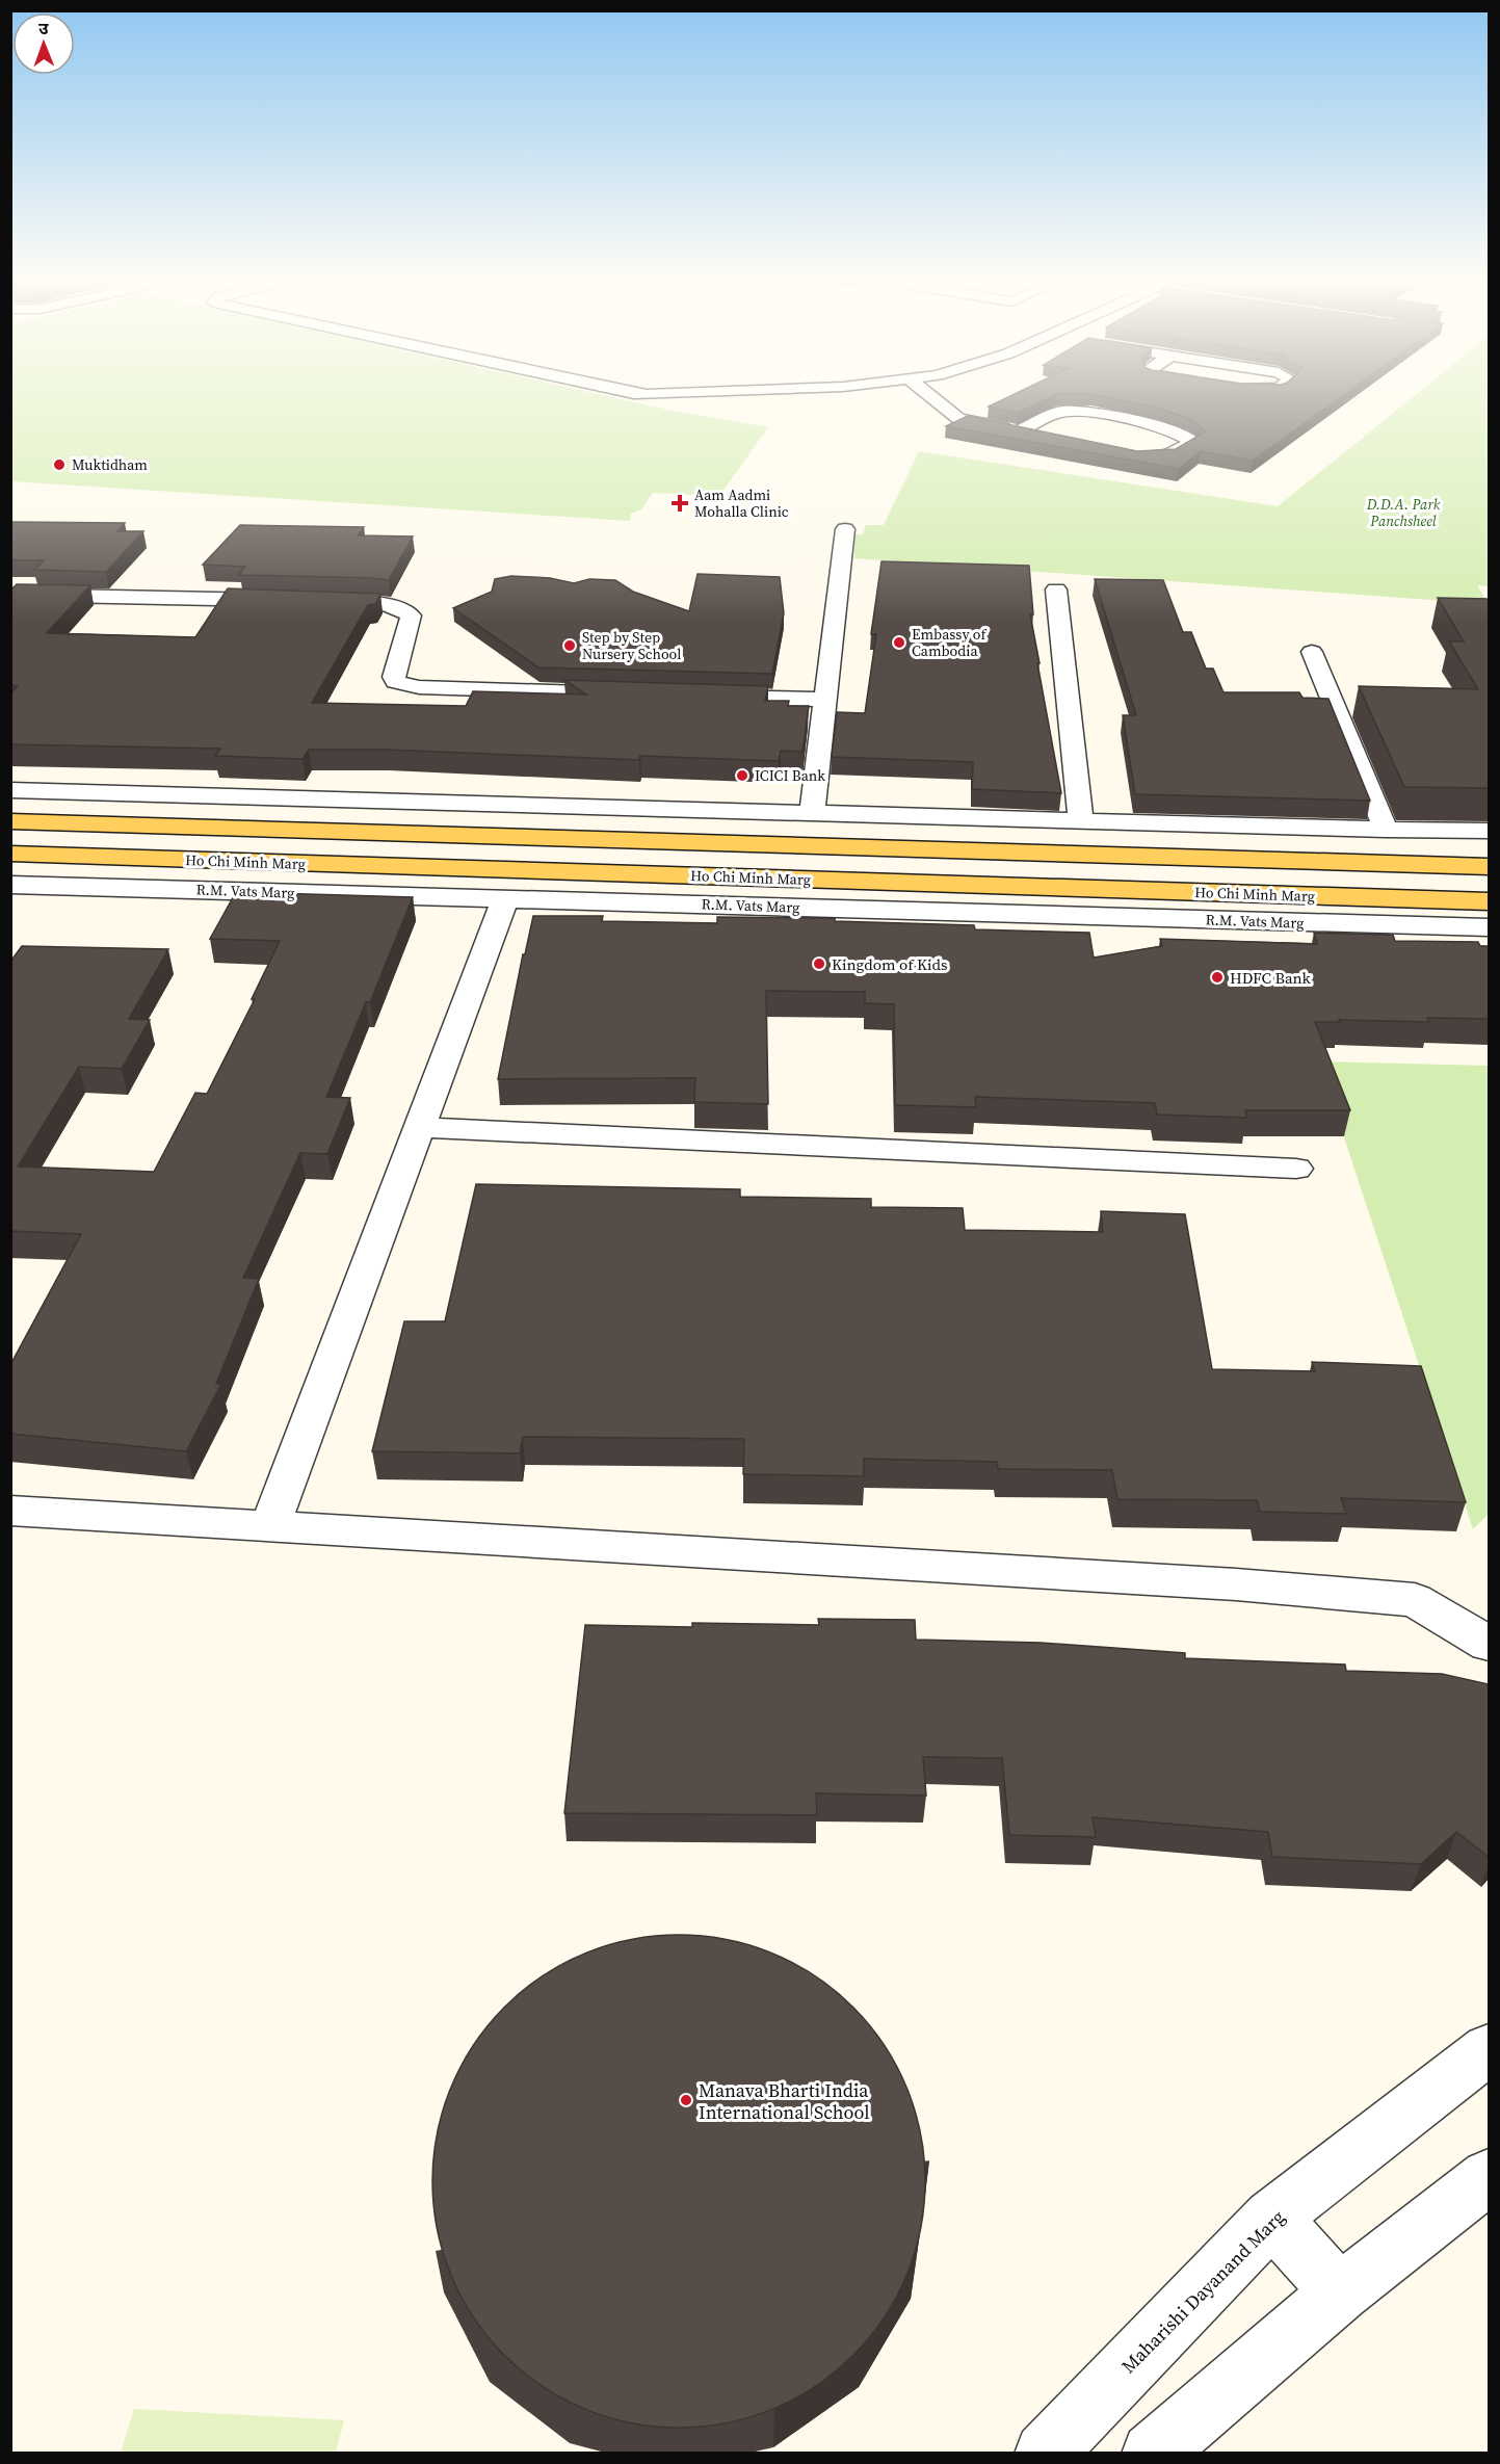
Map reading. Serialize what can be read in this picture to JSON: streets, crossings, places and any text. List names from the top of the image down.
{
  "streets": {
    "main road": ["Ho Chi Minh Marg"],
    "street": ["R.M. Vats Marg", "Maharishi Dayanand Marg"]
  },
  "parks": ["D.D.A. Park Panchsheel"],
  "places": {
    "other": [
      "Muktidham",
      "Embassy of Cambodia",
      "Step by Step Nursery School",
      "ICICI Bank",
      "Kingdom of Kids",
      "HDFC Bank",
      "Manava Bharti India International School"
    ],
    "health": ["Aam Aadmi Mohalla Clinic"]
  },
  "north": "top"
}
